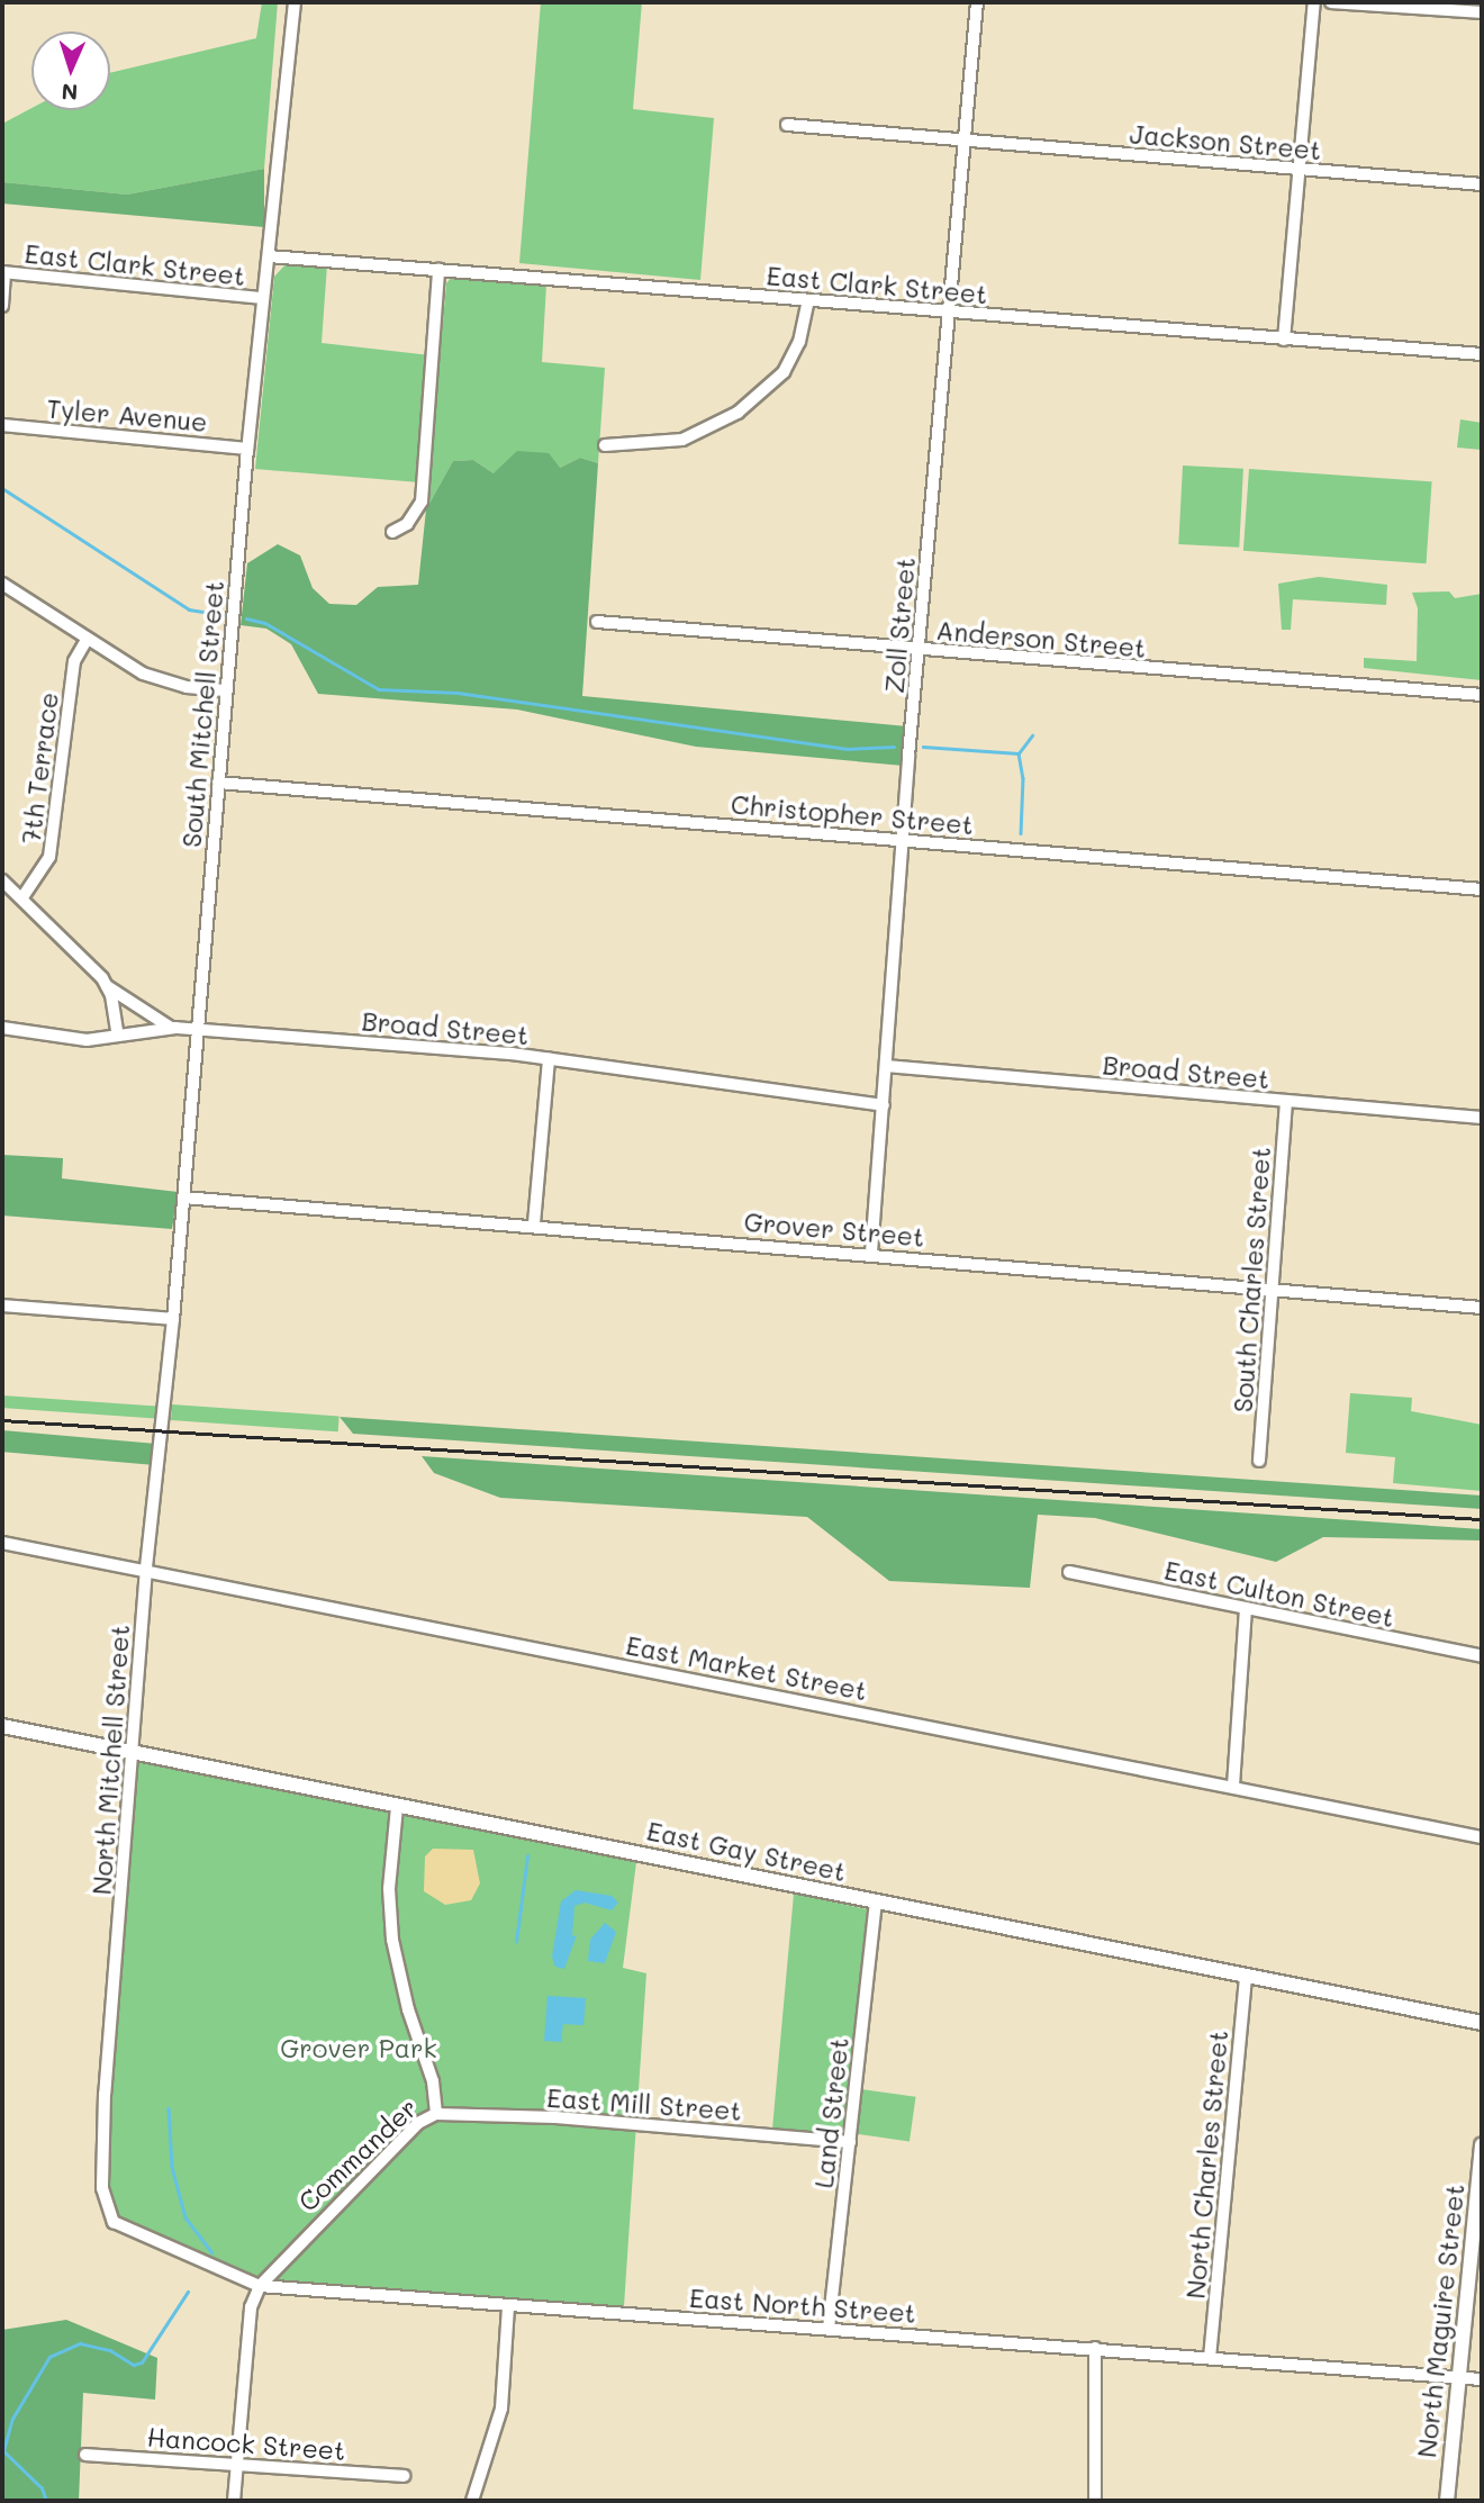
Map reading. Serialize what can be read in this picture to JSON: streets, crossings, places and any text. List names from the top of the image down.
{
  "streets": {
    "main road": ["East Gay Street", "North Maguire Street"],
    "street": [
      "Jackson Street",
      "East Clark Street",
      "Tyler Avenue",
      "Zoll Street",
      "Anderson Street",
      "South Mitchell Street",
      "7th Terrace",
      "Christopher Street",
      "Broad Street",
      "Grover Street",
      "South Charles Street",
      "East Culton Street",
      "East Market Street",
      "North Mitchell Street",
      "East Mill Street",
      "Land Street",
      "Commander",
      "North Charles Street",
      "East North Street",
      "Hancock Street"
    ]
  },
  "crossings": [
    ["Jackson Street", "Zoll Street"],
    ["East Clark Street", "Zoll Street"],
    ["East Clark Street", "South Mitchell Street"],
    ["Tyler Avenue", "South Mitchell Street"],
    ["Zoll Street", "Anderson Street"],
    ["Zoll Street", "Christopher Street"],
    ["Zoll Street", "Broad Street"],
    ["Zoll Street", "Grover Street"],
    ["South Mitchell Street", "Christopher Street"],
    ["South Mitchell Street", "Broad Street"],
    ["South Mitchell Street", "Grover Street"],
    ["South Mitchell Street", "North Mitchell Street"],
    ["Broad Street", "South Charles Street"],
    ["Grover Street", "South Charles Street"],
    ["East Market Street", "North Mitchell Street"],
    ["North Mitchell Street", "East Gay Street"],
    ["North Mitchell Street", "East North Street"],
    ["East Gay Street", "Land Street"],
    ["East Gay Street", "Commander"],
    ["East Gay Street", "North Charles Street"],
    ["East Mill Street", "Land Street"],
    ["East Mill Street", "Commander"],
    ["Land Street", "East North Street"],
    ["Commander", "East North Street"],
    ["North Charles Street", "East North Street"],
    ["East North Street", "North Maguire Street"]
  ],
  "parks": ["Grover Park"],
  "north": "bottom"
}
